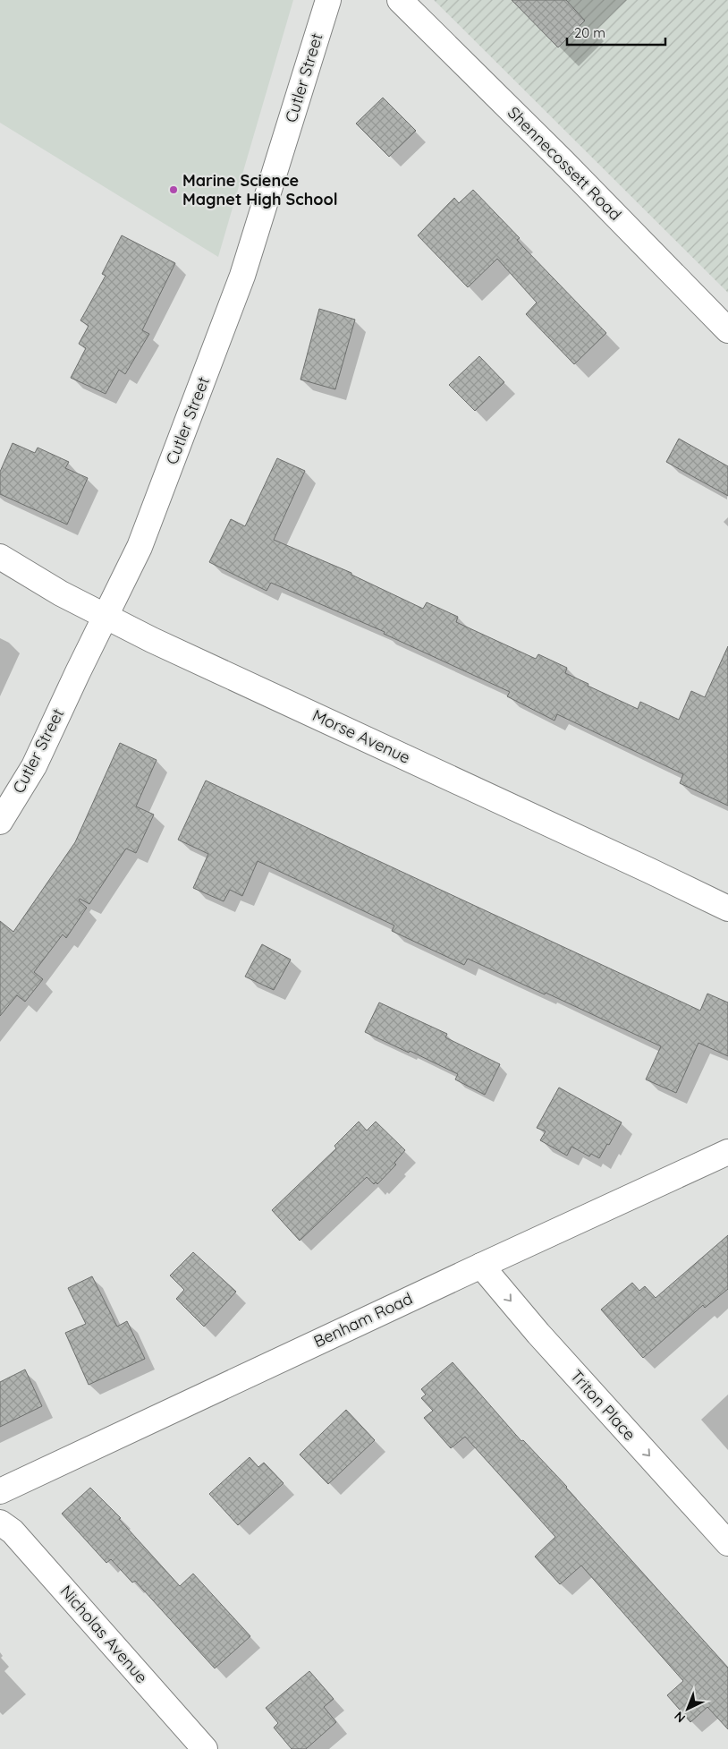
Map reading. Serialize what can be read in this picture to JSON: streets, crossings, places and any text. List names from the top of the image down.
{
  "streets": {
    "street": [
      "Cutler Street",
      "Shennecossett Road",
      "Morse Avenue",
      "Benham Road",
      "Triton Place",
      "Nicholas Avenue"
    ]
  },
  "crossings": [
    ["Cutler Street", "Morse Avenue"],
    ["Benham Road", "Triton Place"]
  ],
  "one_way": ["Triton Place"],
  "places": ["Marine Science Magnet High School"],
  "scale_bar": "20 m",
  "north": "bottom left"
}
